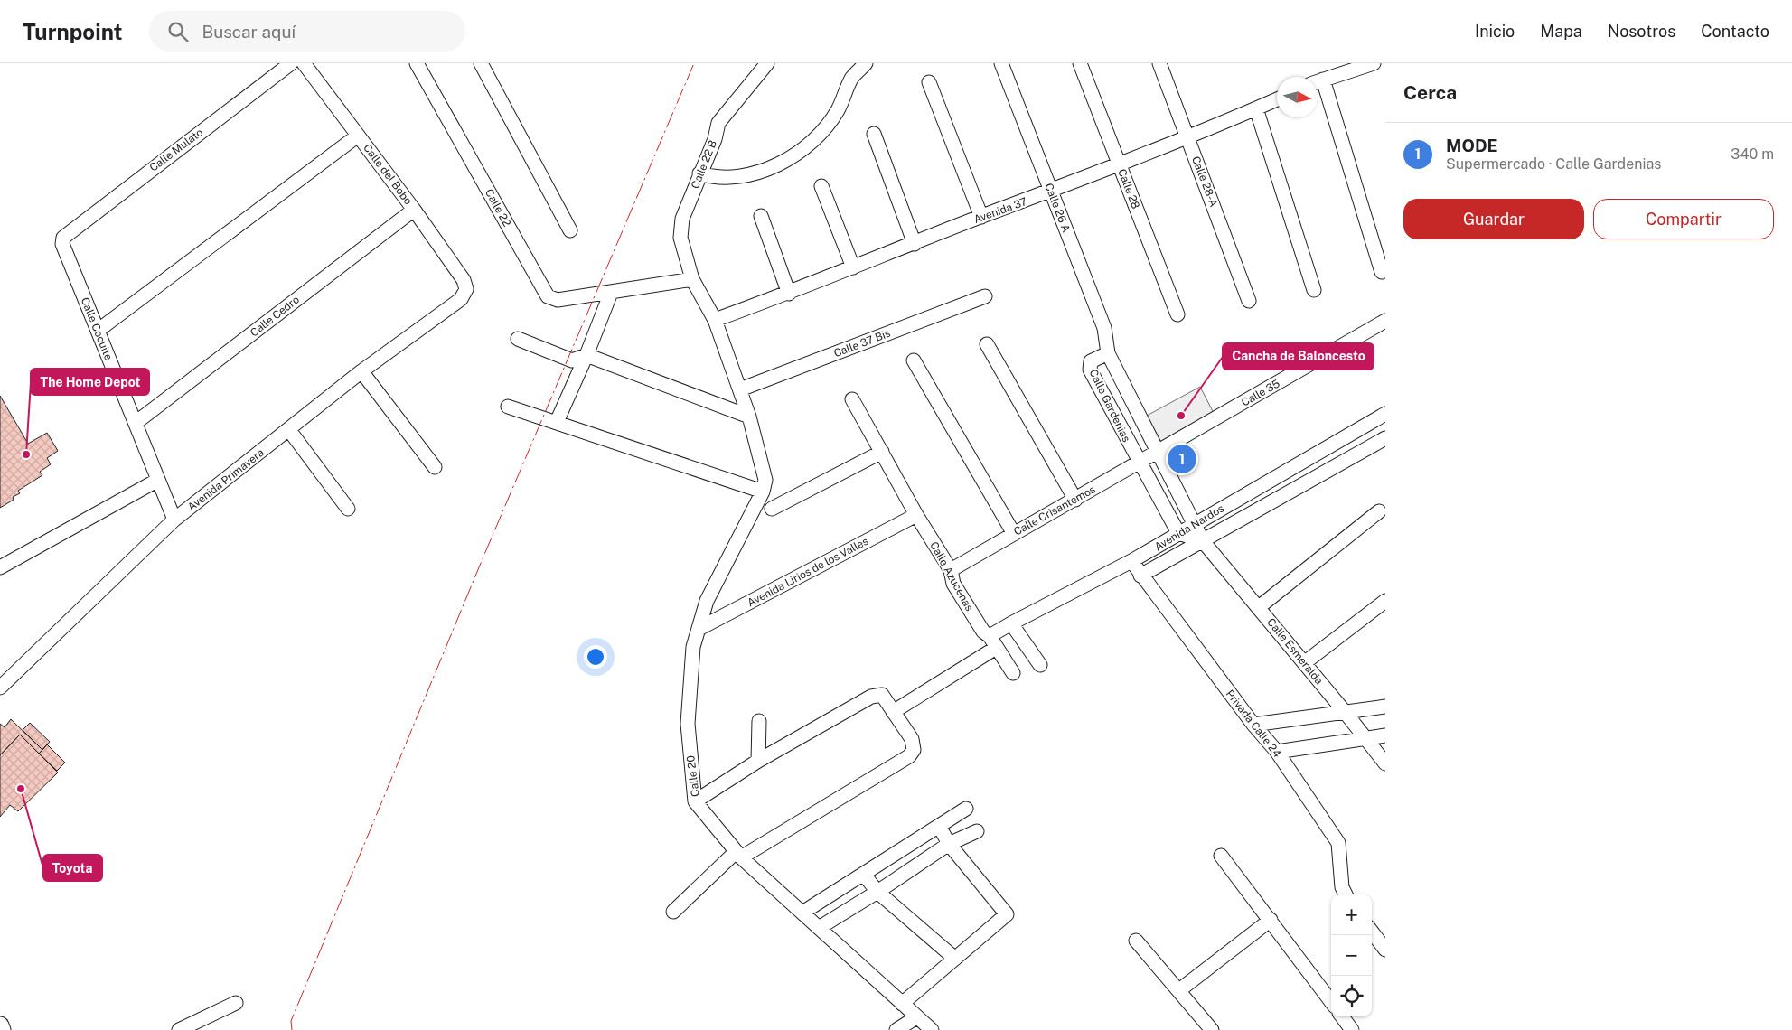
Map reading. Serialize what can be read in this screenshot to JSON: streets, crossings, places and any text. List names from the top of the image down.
{
  "streets": {
    "street": [
      "Calle Mulato",
      "Calle 22 B",
      "Calle del Bobo",
      "Calle 28-A",
      "Calle 28",
      "Calle 22",
      "Calle 26 A",
      "Avenida 37",
      "Calle Cedro",
      "Calle Cocuite",
      "Calle 37 Bis",
      "Calle 35",
      "Calle Gardenias",
      "Avenida Primavera",
      "Calle Crisantemos",
      "Avenida Nardos",
      "Avenida Lirios de los Valles",
      "Calle Azucenas",
      "Calle Esmeralda",
      "Privada Calle 24",
      "Calle 20"
    ]
  },
  "crossings": [
    ["Calle Mulato", "Calle Cocuite"],
    ["Calle 22 B", "Calle 22"],
    ["Calle 22 B", "Avenida 37"],
    ["Calle 22 B", "Calle 37 Bis"],
    ["Calle 22 B", "Calle 20"],
    ["Calle del Bobo", "Calle Cedro"],
    ["Calle del Bobo", "Avenida Primavera"],
    ["Calle 28-A", "Avenida 37"],
    ["Calle 28", "Avenida 37"],
    ["Calle 26 A", "Avenida 37"],
    ["Calle 26 A", "Calle Gardenias"],
    ["Calle Cedro", "Calle Cocuite"],
    ["Calle Cocuite", "Avenida Primavera"],
    ["Calle 35", "Calle Gardenias"],
    ["Calle 35", "Calle Crisantemos"],
    ["Calle Gardenias", "Calle Crisantemos"],
    ["Calle Gardenias", "Avenida Nardos"],
    ["Calle Gardenias", "Calle Esmeralda"],
    ["Calle Crisantemos", "Calle Azucenas"],
    ["Avenida Nardos", "Calle Azucenas"],
    ["Avenida Nardos", "Calle Esmeralda"],
    ["Avenida Nardos", "Privada Calle 24"],
    ["Avenida Lirios de los Valles", "Calle Azucenas"],
    ["Avenida Lirios de los Valles", "Calle 20"]
  ],
  "places": ["Cancha de Baloncesto", "The Home Depot", "Toyota"],
  "north": "right",
  "page": {
    "header": "Turnpoint",
    "search": "Buscar aquí",
    "nav": [
      "Inicio",
      "Mapa",
      "Nosotros",
      "Contacto"
    ],
    "heading": "Cerca",
    "list": [
      {
        "mark": "1",
        "name": "MODE",
        "note": "Supermercado · Calle Gardenias",
        "value": "340 m"
      }
    ],
    "buttons": ["Guardar", "Compartir"],
    "pins": "1",
    "map_buttons": ["+", "−"]
  }
}
